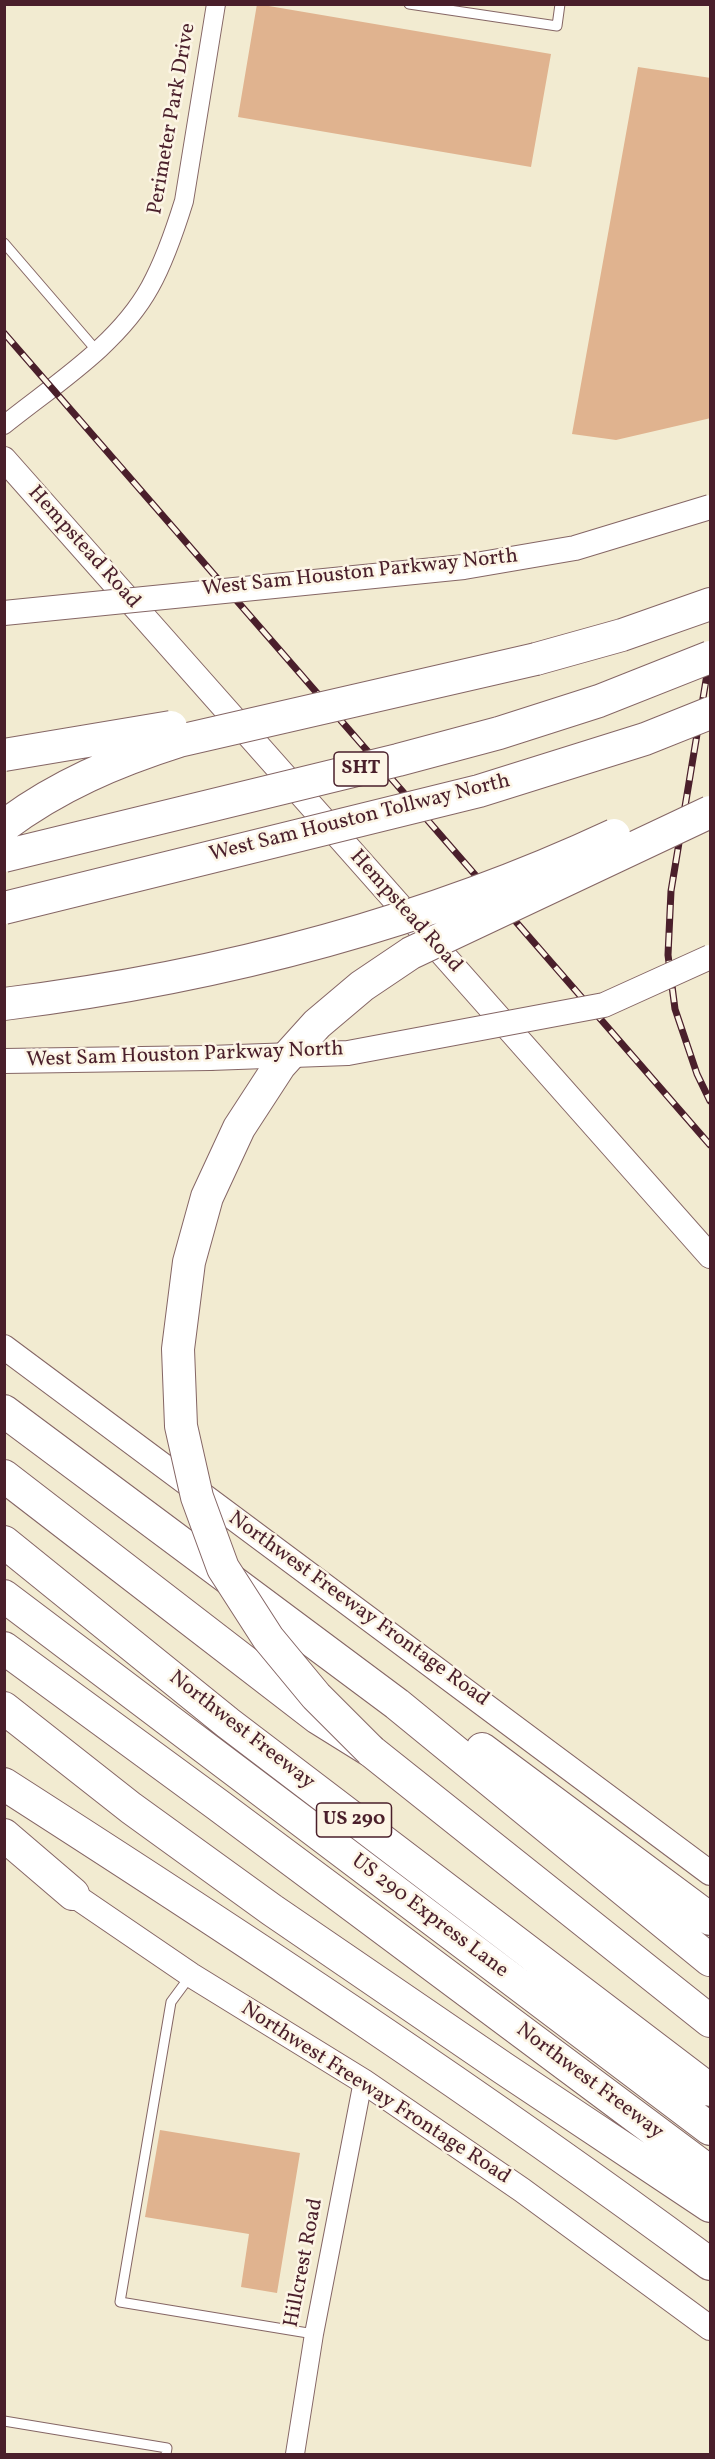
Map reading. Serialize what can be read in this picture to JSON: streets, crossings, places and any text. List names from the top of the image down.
{
  "streets": {
    "highway": [
      "SHT",
      "West Sam Houston Tollway North",
      "Northwest Freeway",
      "US 290",
      "US 290 Express Lane"
    ],
    "main road": ["Hempstead Road", "West Sam Houston Parkway North", "Northwest Freeway Frontage Road"],
    "street": ["Perimeter Park Drive", "Hillcrest Road"]
  },
  "crossings": [
    ["Northwest Freeway Frontage Road", "Hillcrest Road"]
  ]
}
